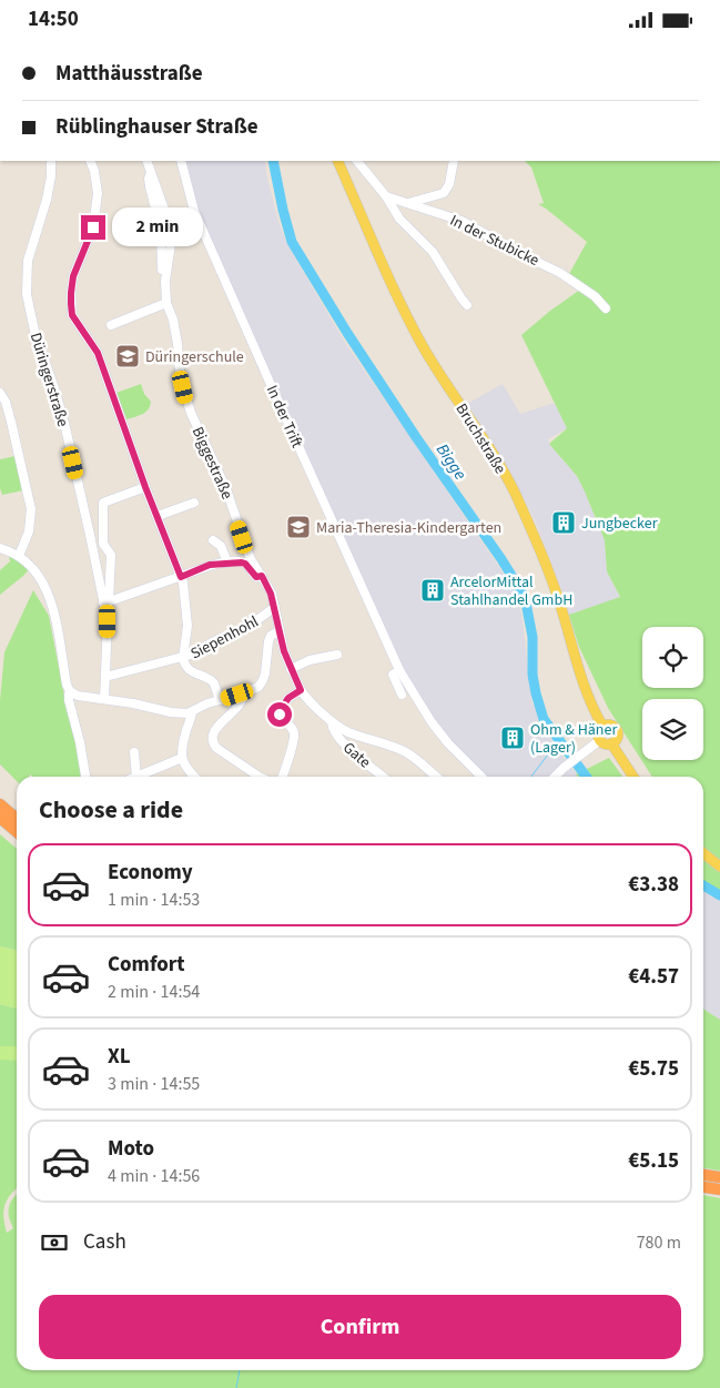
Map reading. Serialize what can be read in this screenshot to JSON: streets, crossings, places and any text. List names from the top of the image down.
{
  "streets": {
    "main road": ["Bruchstraße"],
    "street": [
      "In der Stubicke",
      "Düringerstraße",
      "In der Trift",
      "Biggestraße",
      "Siepenhohl",
      "Gate"
    ]
  },
  "crossings": [
    ["Düringerstraße", "Siepenhohl"],
    ["Biggestraße", "Siepenhohl"],
    ["Biggestraße", "Gate"]
  ],
  "water": ["Bigge"],
  "places": {
    "school or university": ["Düringerschule", "Maria-Theresia-Kindergarten"],
    "building": ["Jungbecker", "ArcelorMittal Stahlhandel GmbH", "Ohm & Häner (Lager)"]
  },
  "page": {
    "status": "14:50",
    "banner": ["Matthäusstraße", "Rüblinghauser Straße"],
    "bubble": "2 min",
    "heading": "Choose a ride",
    "list": [
      {
        "name": "Economy",
        "note": "1 min · 14:53",
        "value": "€3.38"
      },
      {
        "name": "Comfort",
        "note": "2 min · 14:54",
        "value": "€4.57"
      },
      {
        "name": "XL",
        "note": "3 min · 14:55",
        "value": "€5.75"
      },
      {
        "name": "Moto",
        "note": "4 min · 14:56",
        "value": "€5.15"
      }
    ],
    "pay": ["Cash", "780 m"],
    "buttons": "Confirm"
  }
}
